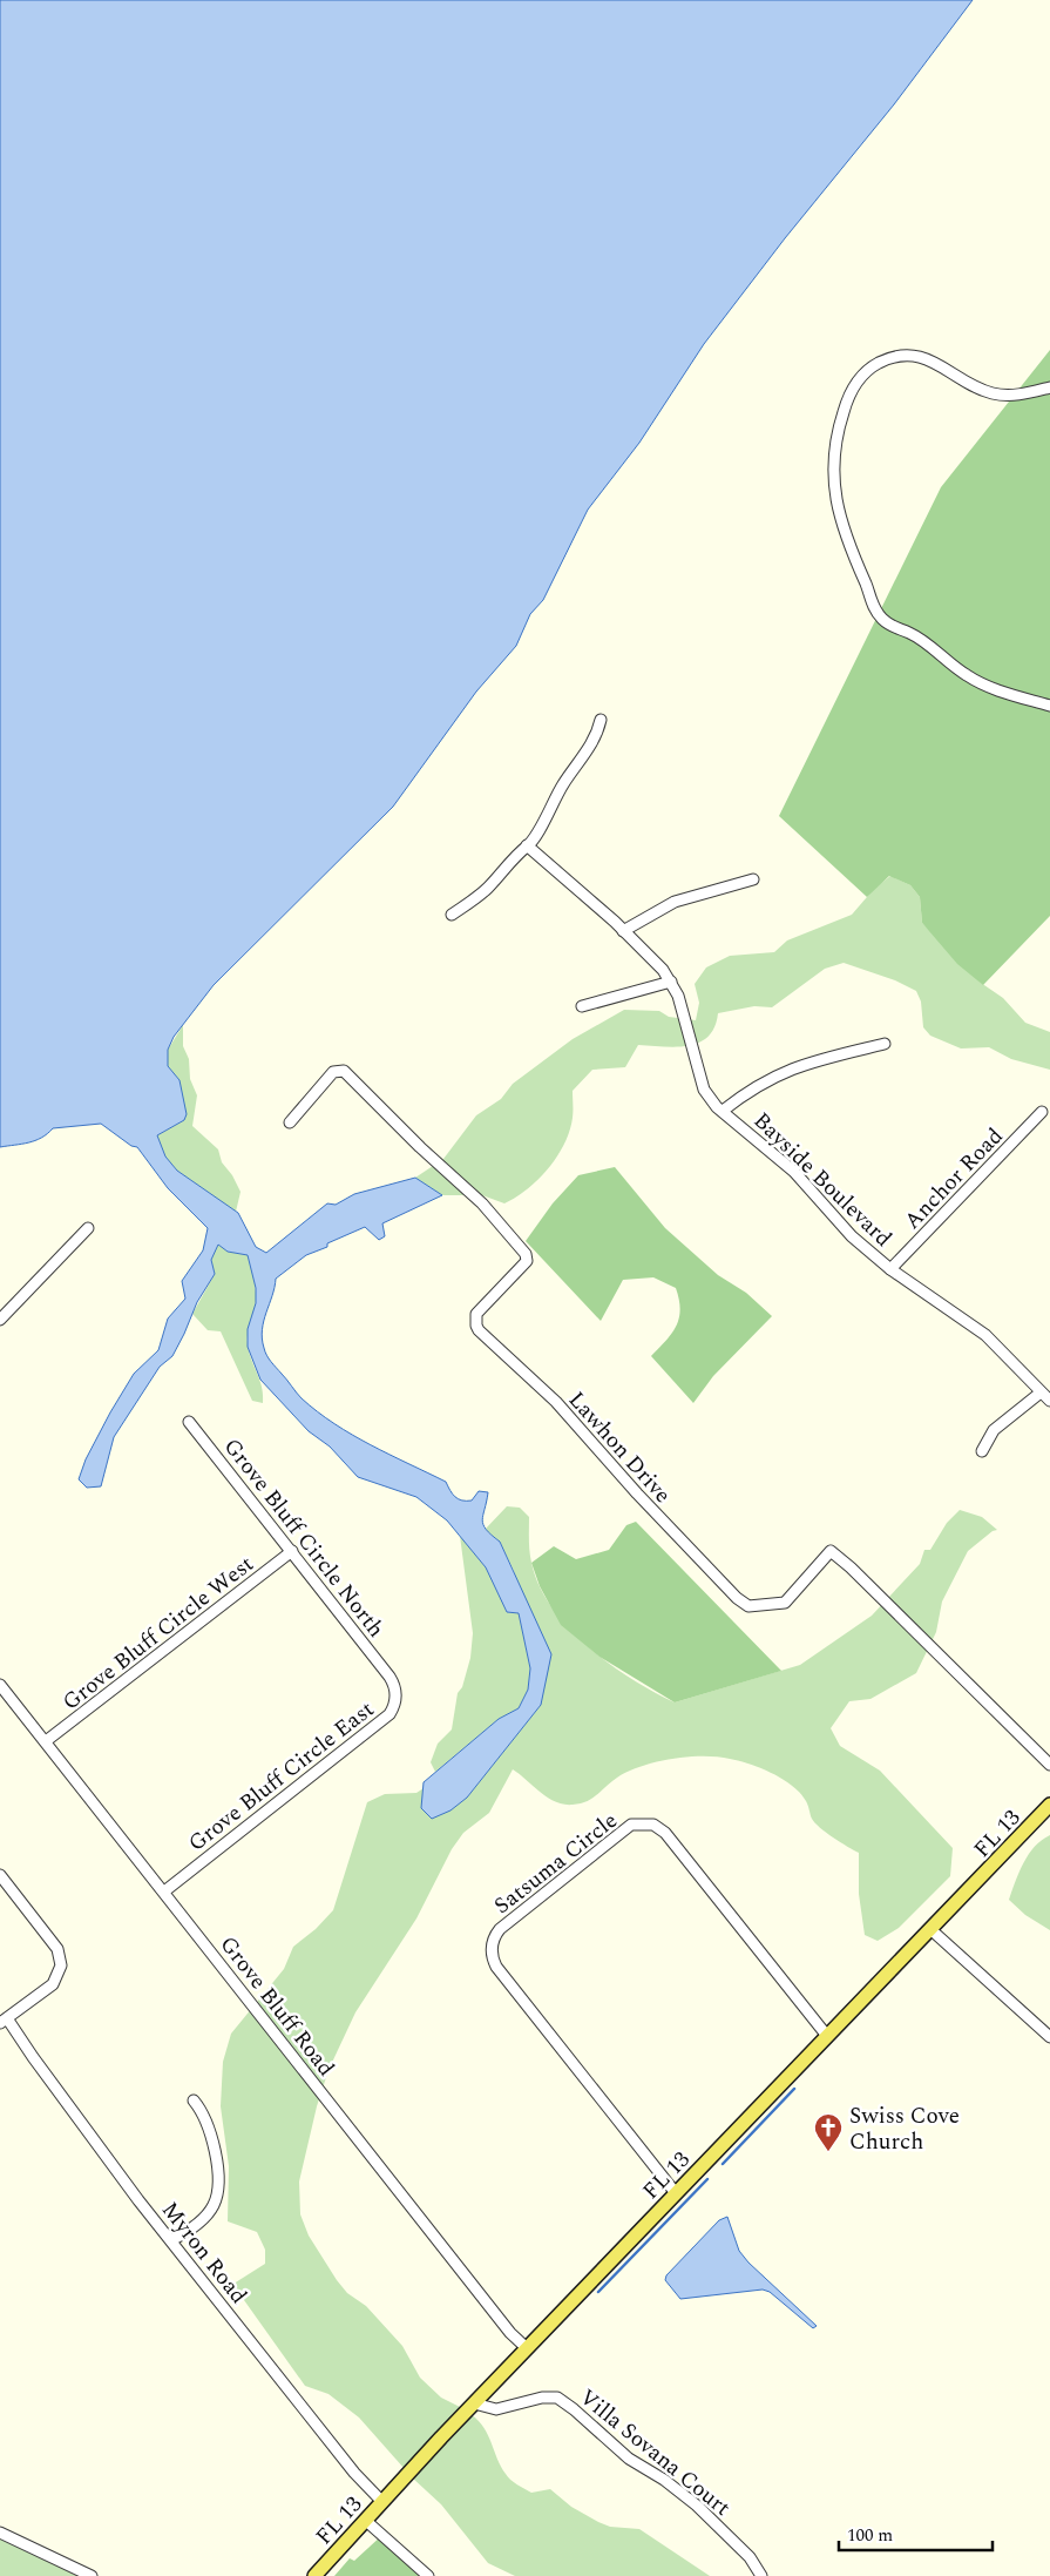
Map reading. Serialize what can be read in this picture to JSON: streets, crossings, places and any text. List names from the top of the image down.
{
  "streets": {
    "main road": ["FL 13"],
    "street": [
      "Anchor Road",
      "Bayside Boulevard",
      "Lawhon Drive",
      "Grove Bluff Circle North",
      "Grove Bluff Circle West",
      "Grove Bluff Circle East",
      "Satsuma Circle",
      "Grove Bluff Road",
      "Myron Road",
      "Villa Sovana Court"
    ]
  },
  "crossings": [
    ["Anchor Road", "Bayside Boulevard"],
    ["Grove Bluff Circle North", "Grove Bluff Circle West"],
    ["Grove Bluff Circle North", "Grove Bluff Circle East"],
    ["Grove Bluff Circle West", "Grove Bluff Road"],
    ["Grove Bluff Circle East", "Grove Bluff Road"],
    ["FL 13", "Satsuma Circle"],
    ["FL 13", "Grove Bluff Road"],
    ["FL 13", "Myron Road"],
    ["FL 13", "Villa Sovana Court"]
  ],
  "places": {
    "church": ["Swiss Cove Church"]
  },
  "scale_bar": "100 m"
}
